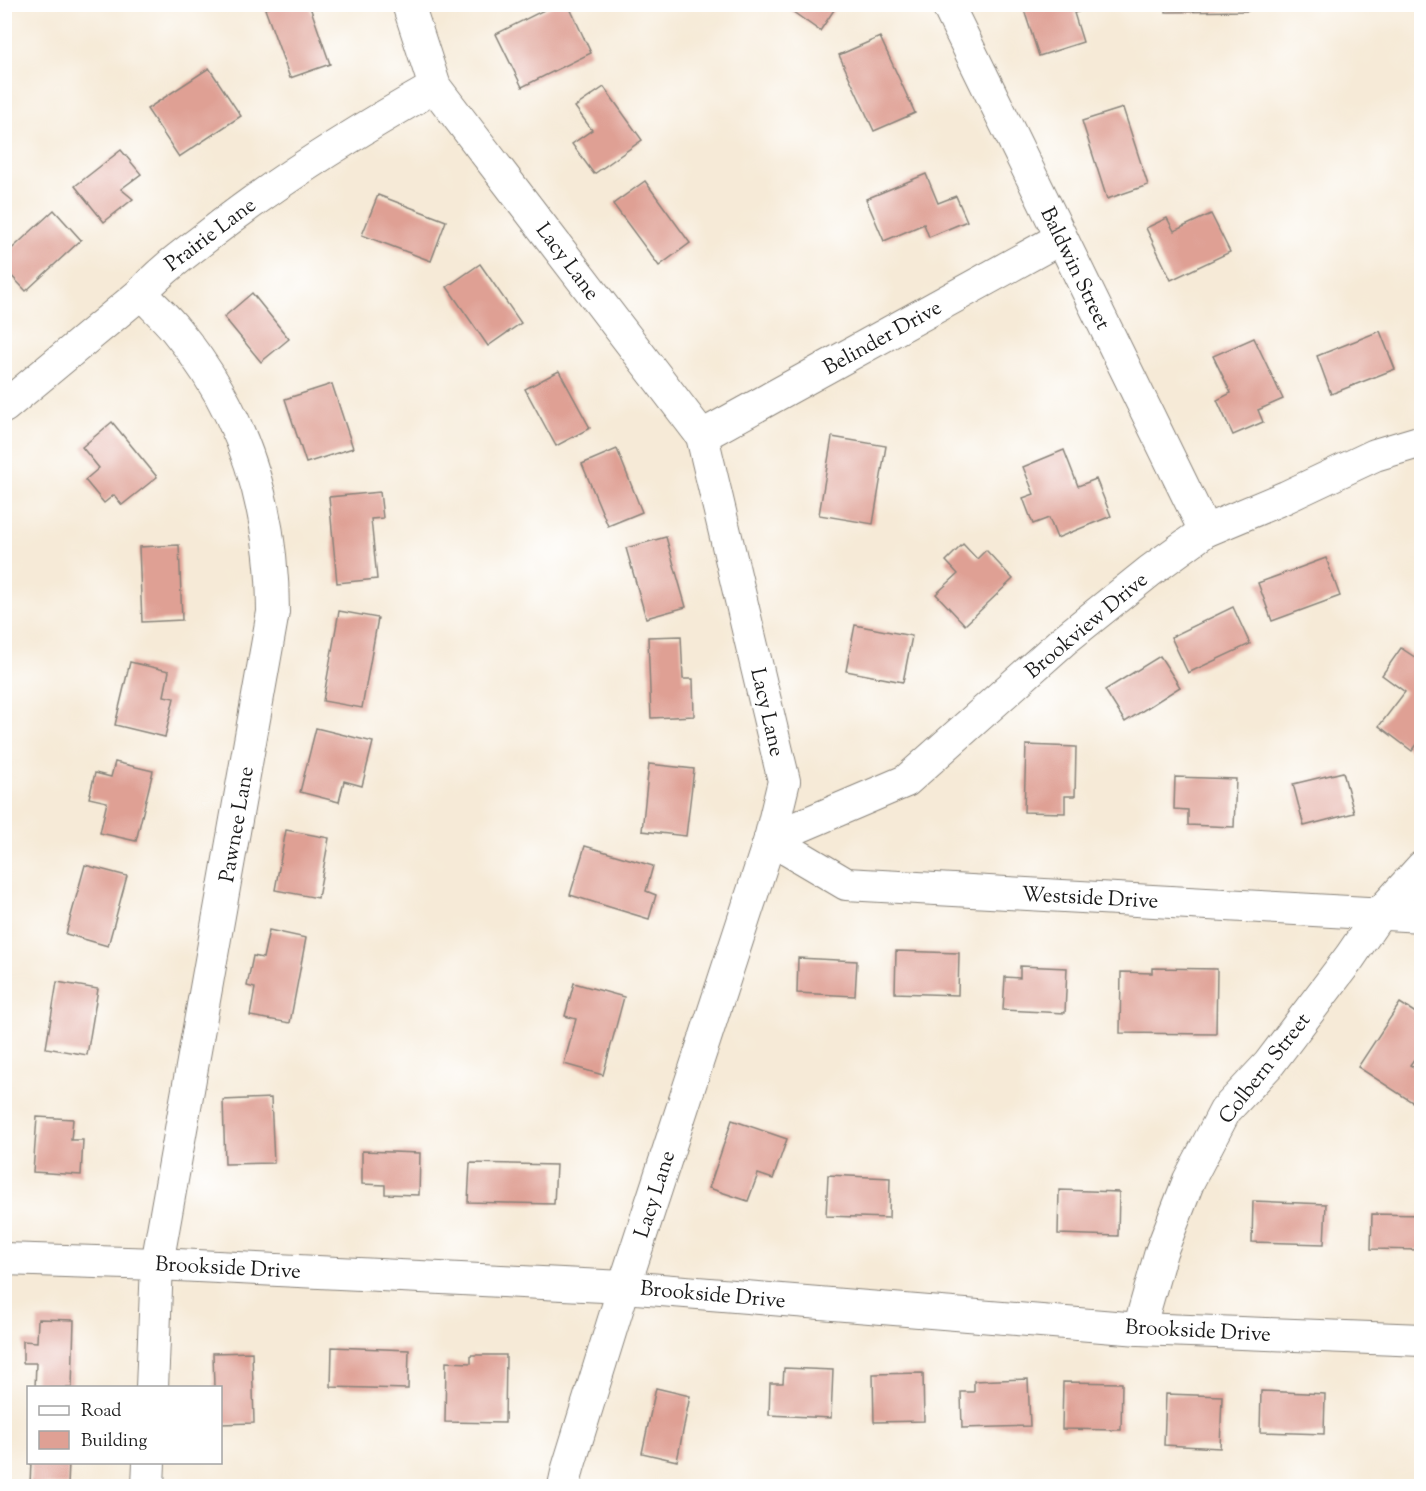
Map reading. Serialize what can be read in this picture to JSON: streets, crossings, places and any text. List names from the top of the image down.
{
  "streets": {
    "street": [
      "Prairie Lane",
      "Lacy Lane",
      "Baldwin Street",
      "Belinder Drive",
      "Brookview Drive",
      "Pawnee Lane",
      "Westside Drive",
      "Colbern Street",
      "Brookside Drive"
    ]
  },
  "crossings": [
    ["Prairie Lane", "Lacy Lane"],
    ["Prairie Lane", "Pawnee Lane"],
    ["Lacy Lane", "Belinder Drive"],
    ["Lacy Lane", "Brookview Drive"],
    ["Lacy Lane", "Westside Drive"],
    ["Lacy Lane", "Brookside Drive"],
    ["Baldwin Street", "Belinder Drive"],
    ["Baldwin Street", "Brookview Drive"],
    ["Brookview Drive", "Westside Drive"],
    ["Pawnee Lane", "Brookside Drive"],
    ["Westside Drive", "Colbern Street"],
    ["Colbern Street", "Brookside Drive"]
  ],
  "legend": ["Road", "Building"]
}
